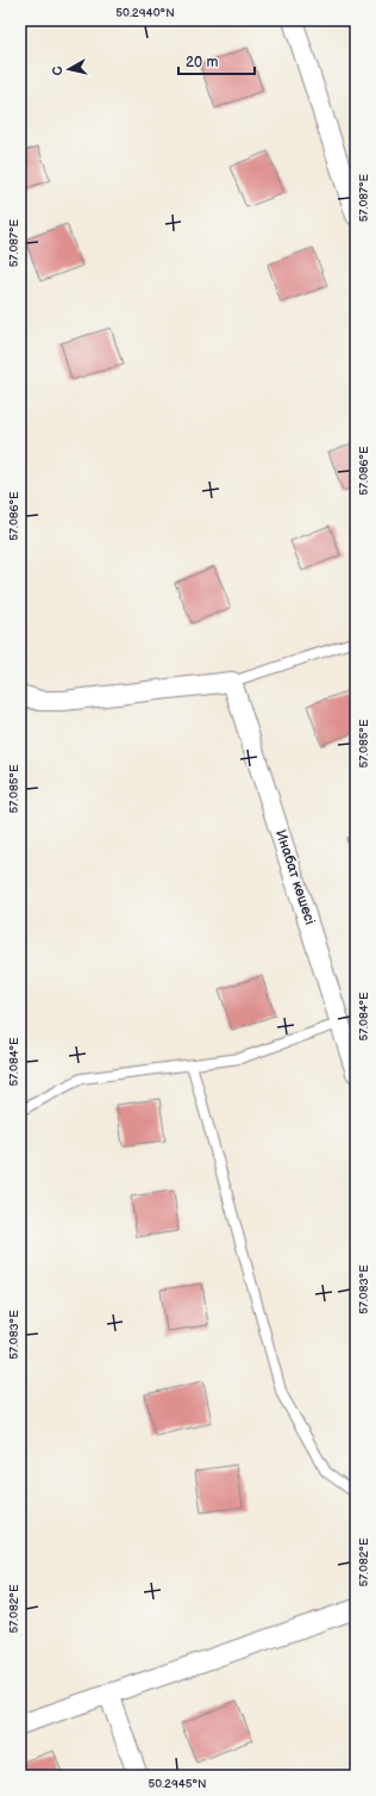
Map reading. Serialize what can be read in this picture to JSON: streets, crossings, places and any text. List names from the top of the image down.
{
  "streets": {
    "street": ["Инабат көшесі"]
  },
  "scale_bar": "20 m",
  "north": "left",
  "coordinates": [
    "50.2940°N",
    "57.087°E",
    "57.086°E",
    "57.085°E",
    "57.084°E",
    "57.083°E",
    "57.082°E",
    "50.2945°N"
  ]
}
